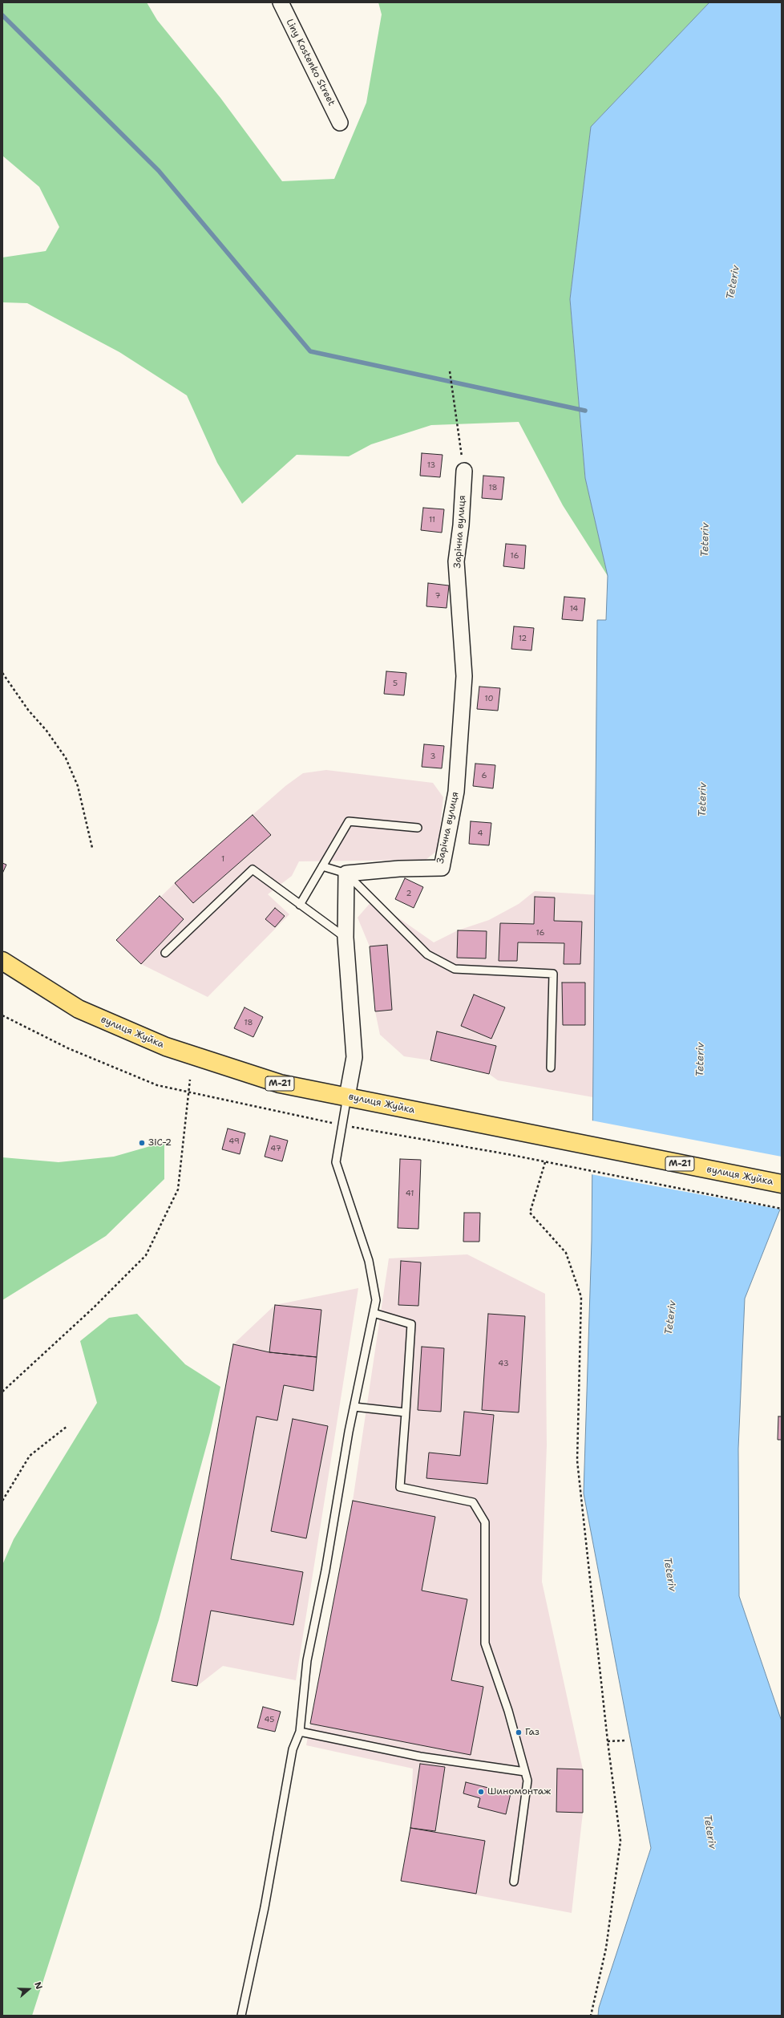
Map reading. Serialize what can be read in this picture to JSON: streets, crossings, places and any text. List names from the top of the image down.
{
  "streets": {
    "highway": ["вулиця Жуйка", "М-21"],
    "street": ["Liny Kostenko Street", "Зарічна вулиця"]
  },
  "water": ["Teteriv"],
  "places": ["ЗіС-2", "Газ", "Шиномонтаж"],
  "house_numbers": [
    "13",
    "18",
    "11",
    "16",
    "7",
    "14",
    "12",
    "5",
    "10",
    "3",
    "6",
    "4",
    "1",
    "2",
    "16",
    "18",
    "49",
    "47",
    "41",
    "43",
    "45"
  ],
  "north": "right"
}
